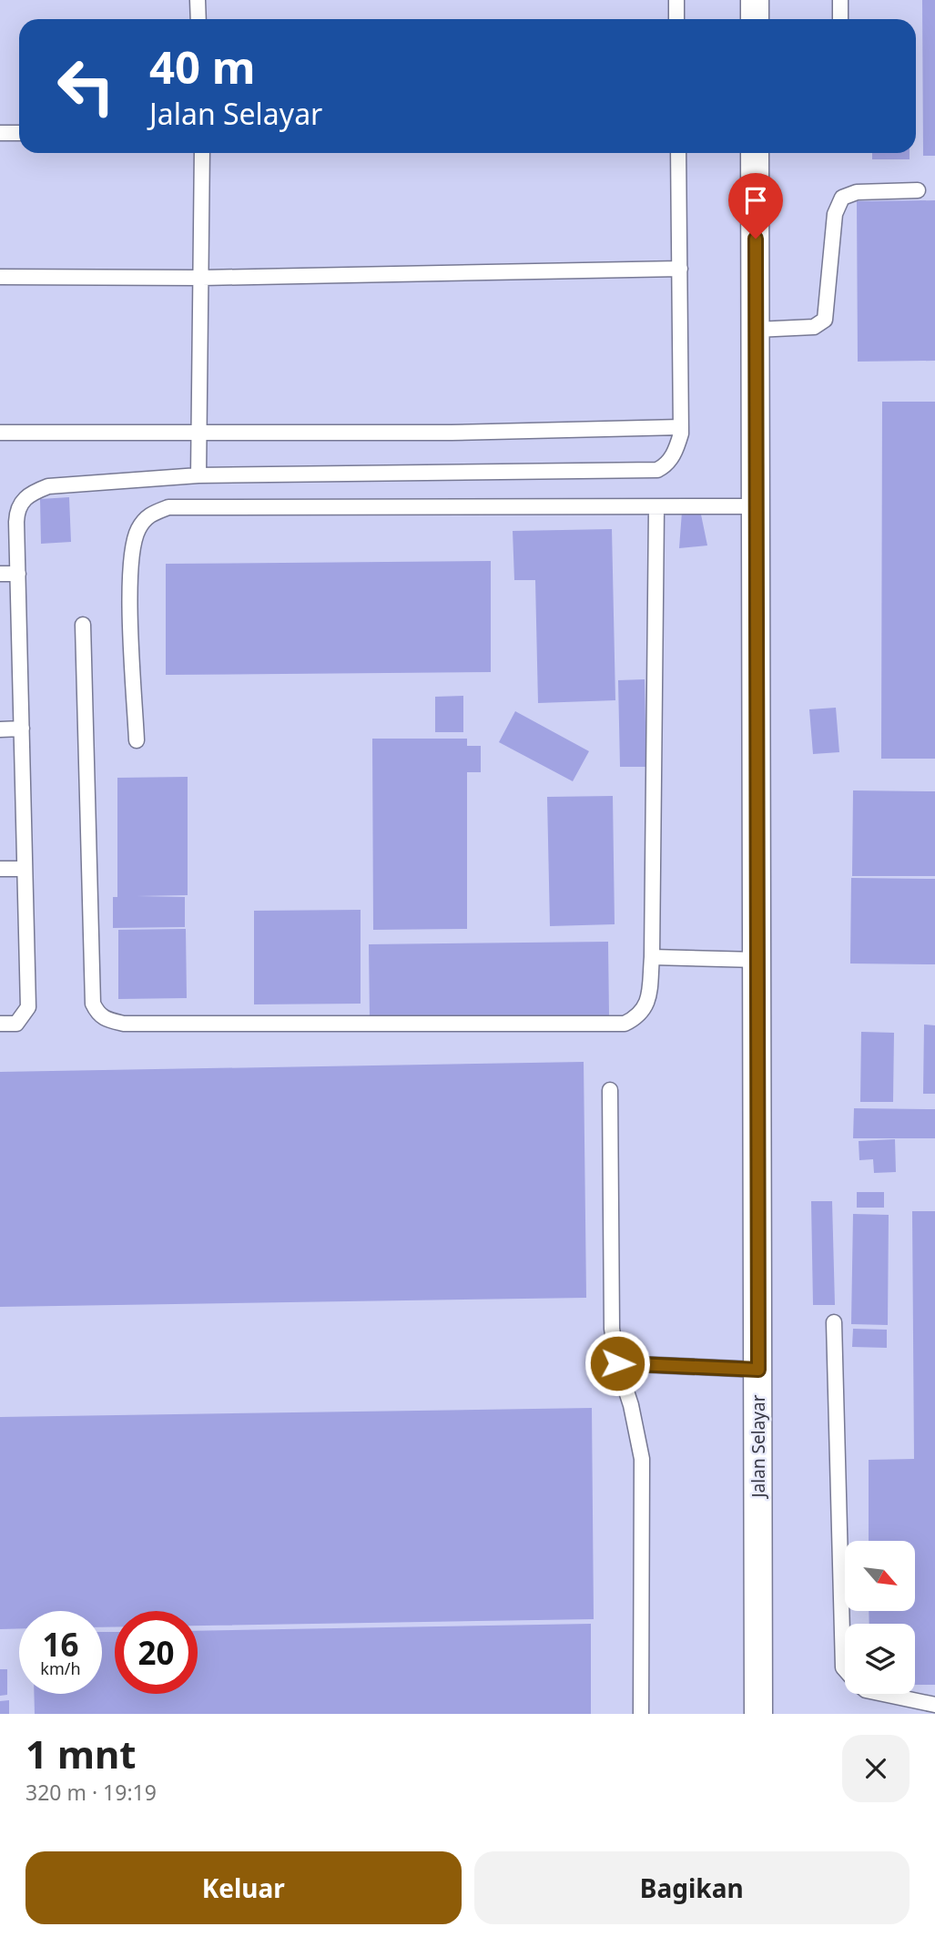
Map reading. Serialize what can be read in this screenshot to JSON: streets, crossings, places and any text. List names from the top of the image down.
{
  "streets": {
    "street": ["Jalan Selayar"]
  },
  "north": "bottom right",
  "page": {
    "turn": ["40 m", "Jalan Selayar"],
    "speed": "16 km/h",
    "limit": "20",
    "heading": ["1 mnt", "320 m · 19:19"],
    "buttons": ["Keluar", "Bagikan"]
  }
}
